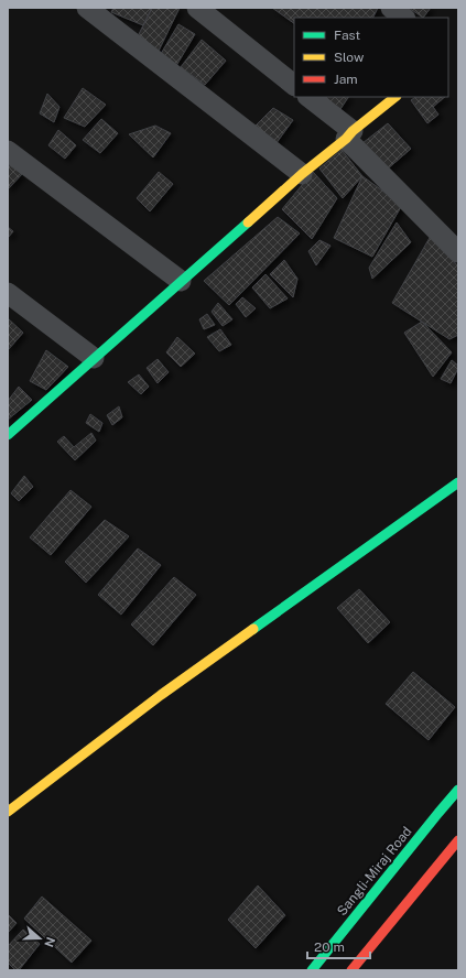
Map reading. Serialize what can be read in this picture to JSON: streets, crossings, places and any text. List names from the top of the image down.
{
  "streets": {
    "main road": ["Sangli-Miraj Road"]
  },
  "legend": ["Fast", "Slow", "Jam"],
  "scale_bar": "20 m",
  "north": "right"
}
